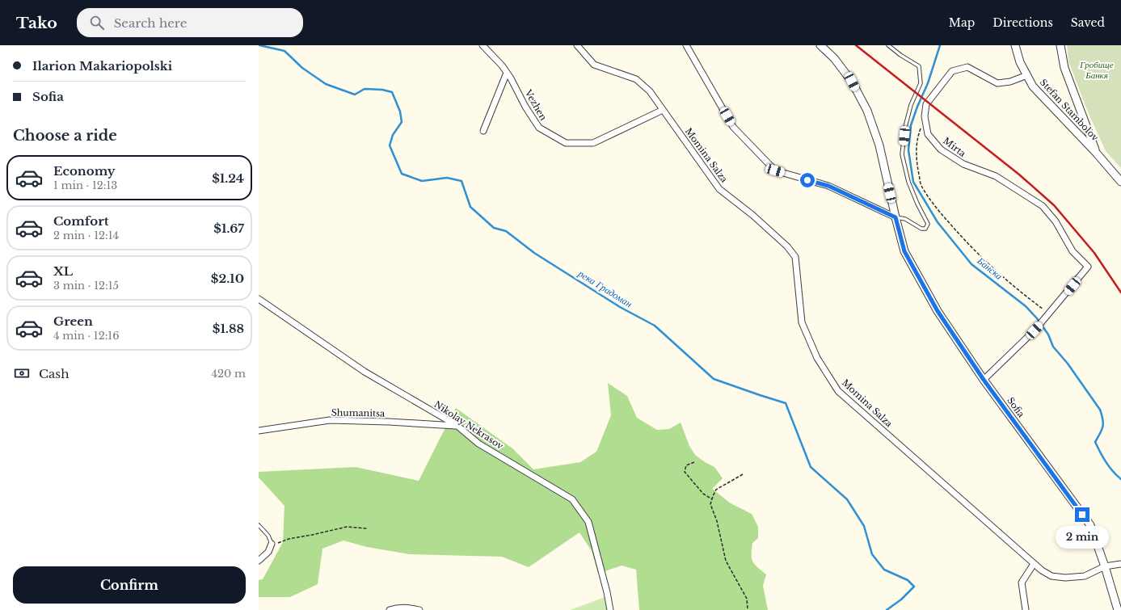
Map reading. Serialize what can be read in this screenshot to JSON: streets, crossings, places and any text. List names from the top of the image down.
{
  "streets": {
    "street": [
      "Vezhen",
      "Stefan Stambolov",
      "Mirta",
      "Momina Salza",
      "Sofia",
      "Shumanitsa",
      "Nikolay Nekrasov"
    ]
  },
  "crossings": [
    ["Vezhen", "Momina Salza"],
    ["Momina Salza", "Sofia"],
    ["Shumanitsa", "Nikolay Nekrasov"]
  ],
  "water": ["Банска", "река Градоман"],
  "parks": ["Гробище Банкя"],
  "page": {
    "header": "Tako",
    "search": "Search here",
    "nav": ["Map", "Directions", "Saved"],
    "banner": ["Ilarion Makariopolski", "Sofia"],
    "heading": "Choose a ride",
    "list": [
      {
        "name": "Economy",
        "note": "1 min · 12:13",
        "value": "$1.24"
      },
      {
        "name": "Comfort",
        "note": "2 min · 12:14",
        "value": "$1.67"
      },
      {
        "name": "XL",
        "note": "3 min · 12:15",
        "value": "$2.10"
      },
      {
        "name": "Green",
        "note": "4 min · 12:16",
        "value": "$1.88"
      }
    ],
    "pay": ["Cash", "420 m"],
    "bubble": "2 min",
    "buttons": "Confirm"
  }
}
